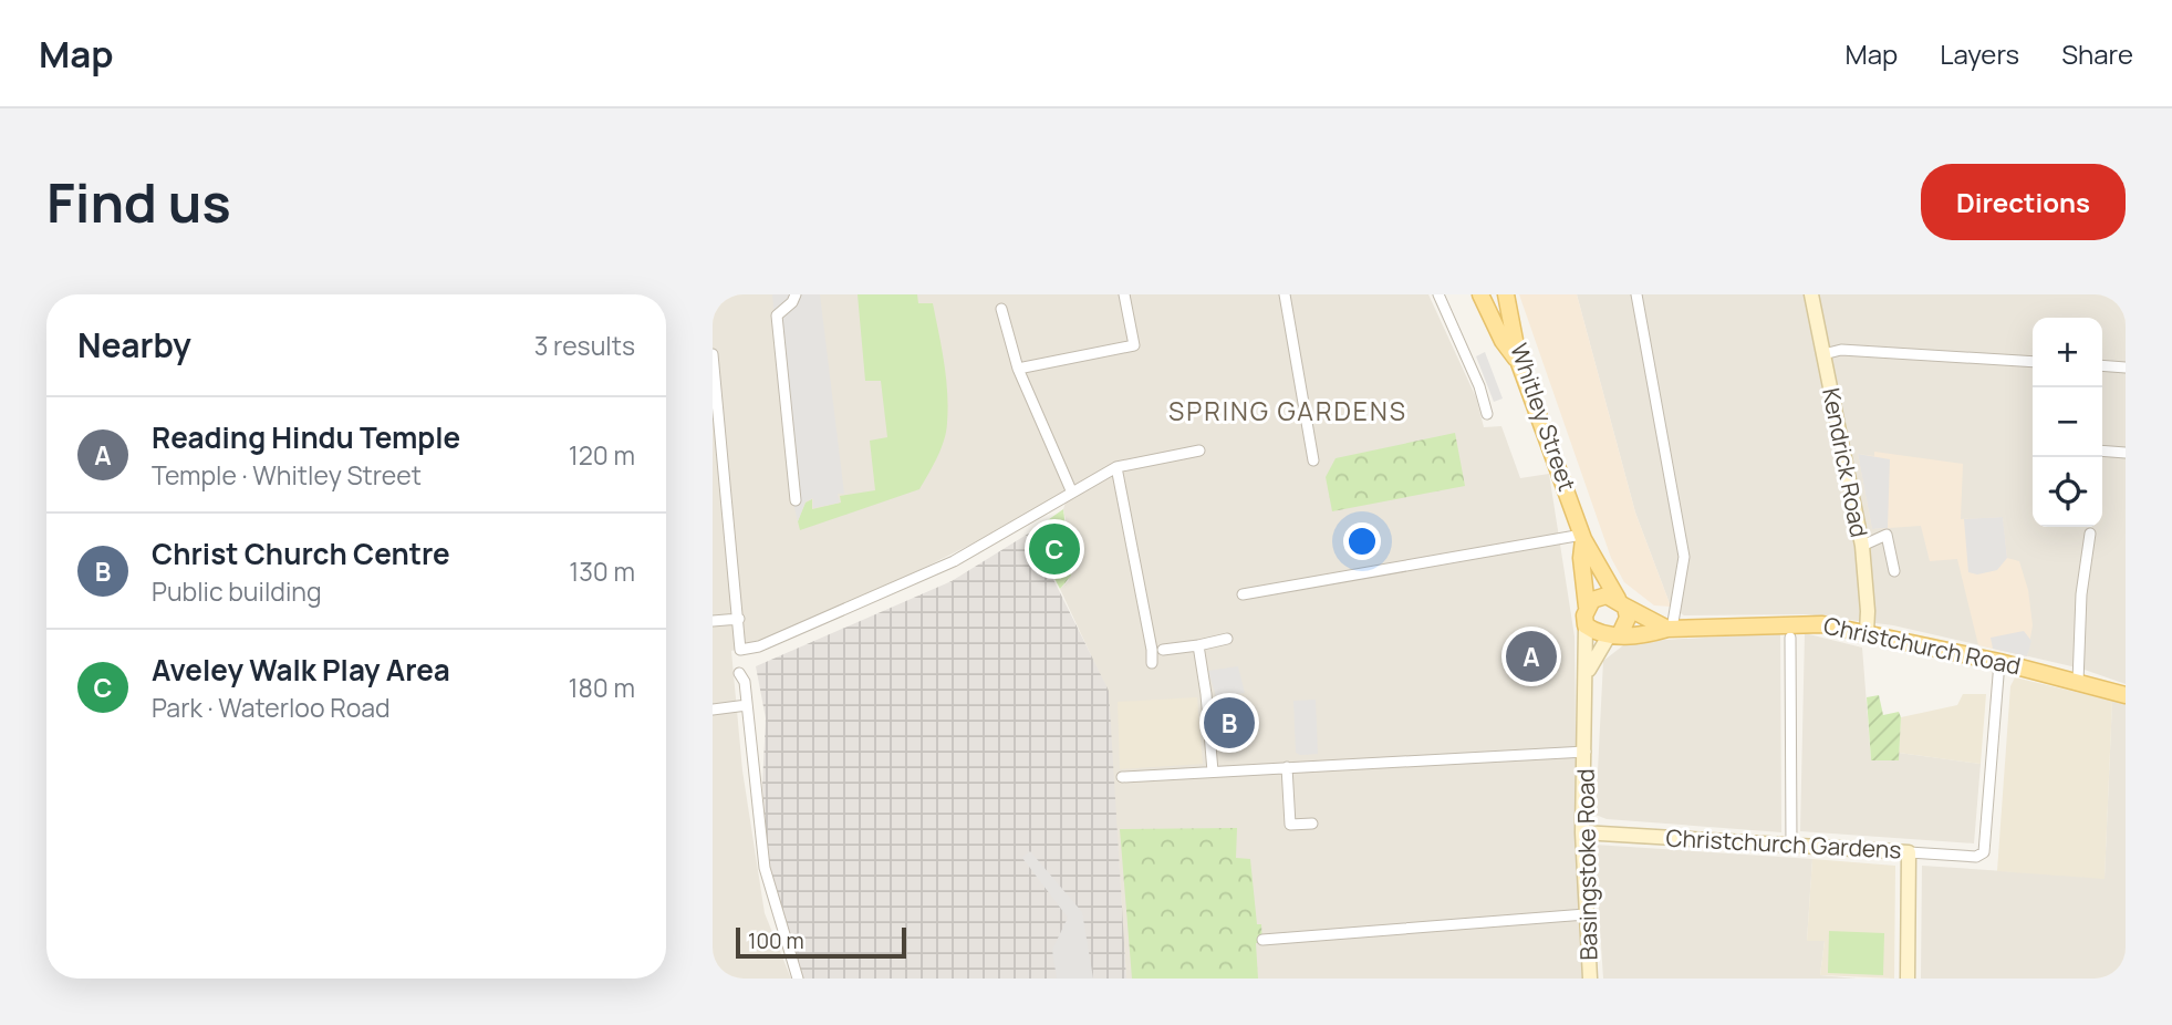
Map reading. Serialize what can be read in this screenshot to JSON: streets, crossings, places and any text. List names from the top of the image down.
{
  "streets": {
    "main road": ["Whitley Street", "Christchurch Road"],
    "street": ["Kendrick Road", "Christchurch Gardens", "Basingstoke Road"]
  },
  "crossings": [
    ["Whitley Street", "Christchurch Road"],
    ["Kendrick Road", "Christchurch Road"],
    ["Christchurch Road", "Christchurch Gardens"],
    ["Christchurch Gardens", "Basingstoke Road"]
  ],
  "districts": ["SPRING GARDENS"],
  "scale_bar": "100 m",
  "page": {
    "header": "Map",
    "nav": ["Map", "Layers", "Share"],
    "buttons": "Directions",
    "title": "Find us",
    "heading": ["Nearby", "3 results"],
    "map_buttons": ["+", "−"],
    "list": [
      {
        "mark": "A",
        "name": "Reading Hindu Temple",
        "note": "Temple · Whitley Street",
        "value": "120 m"
      },
      {
        "mark": "B",
        "name": "Christ Church Centre",
        "note": "Public building",
        "value": "130 m"
      },
      {
        "mark": "C",
        "name": "Aveley Walk Play Area",
        "note": "Park · Waterloo Road",
        "value": "180 m"
      }
    ],
    "pins": ["C", "A", "B"],
    "scale": "100 m"
  }
}
